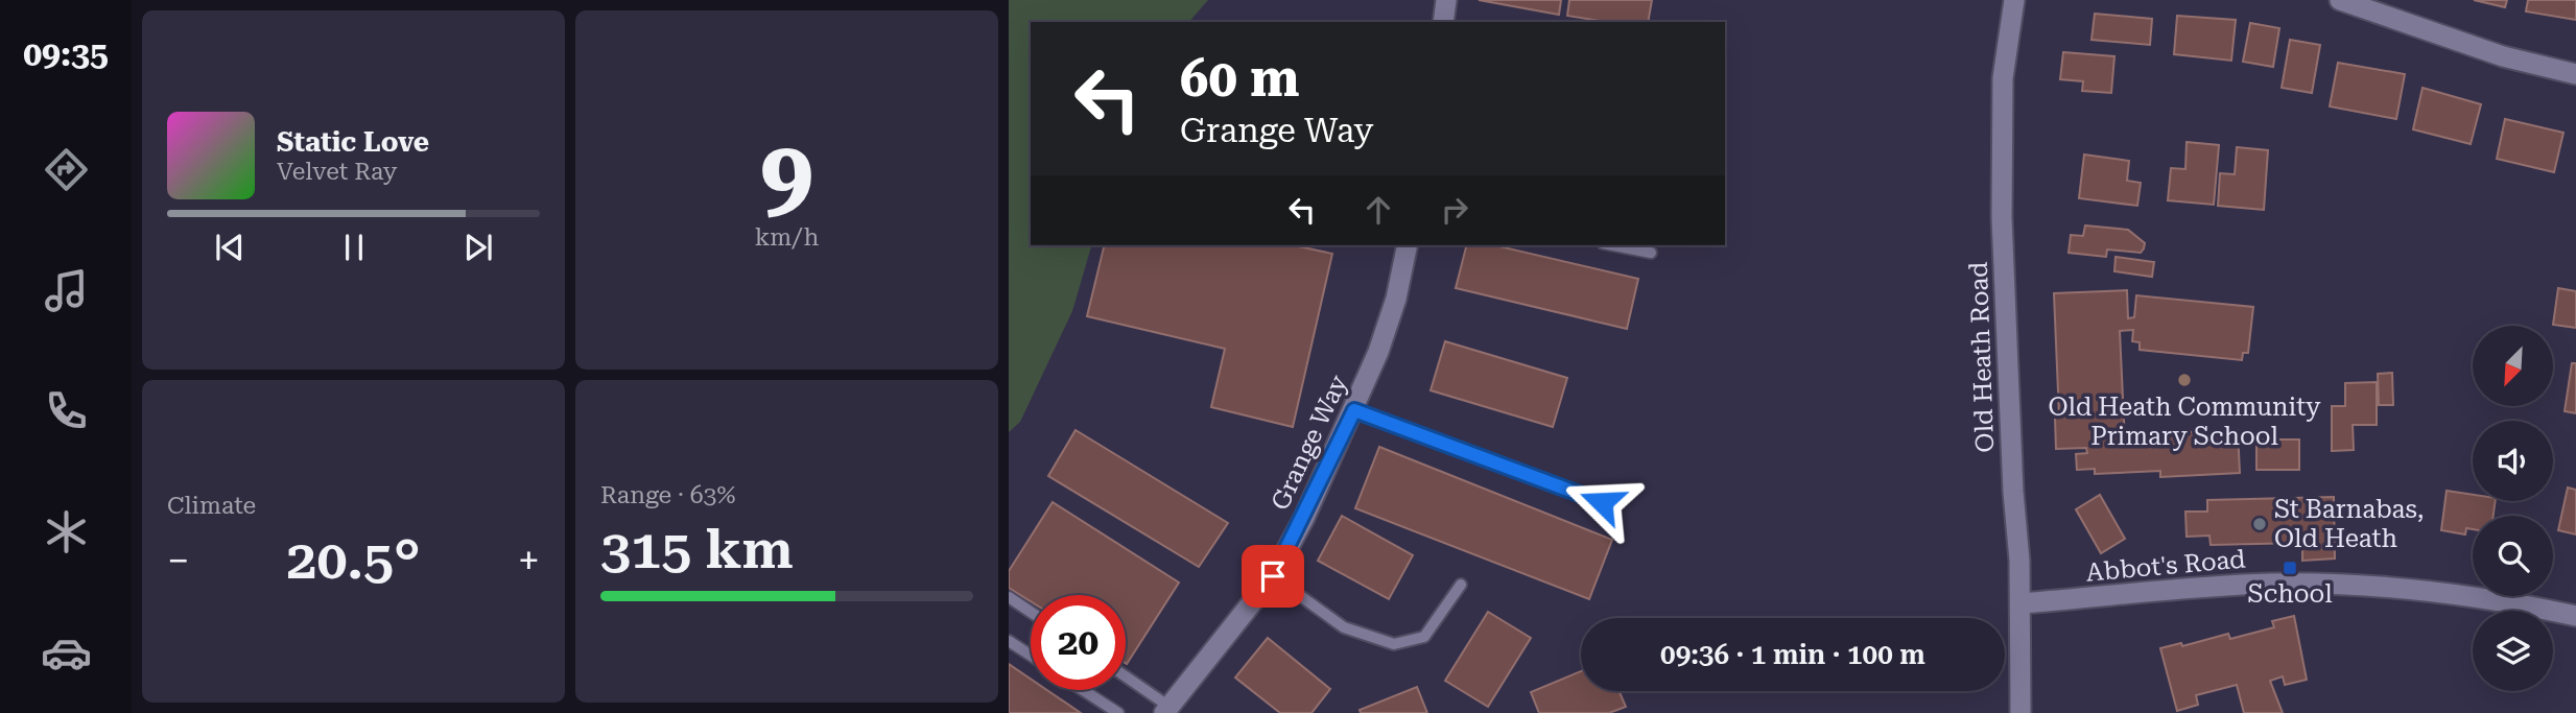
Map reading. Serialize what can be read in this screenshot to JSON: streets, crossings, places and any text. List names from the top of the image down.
{
  "streets": {
    "street": ["Old Heath Road", "Grange Way", "Abbot's Road"]
  },
  "crossings": [
    ["Old Heath Road", "Abbot's Road"]
  ],
  "places": {
    "other": ["Old Heath Community Primary School", "St Barnabas, Old Heath"],
    "transit": ["School"]
  },
  "north": "bottom left",
  "page": {
    "tabs": "09:35",
    "tile": [
      ["9", "km/h"],
      "Climate",
      ["Range · 63%", "315 km"]
    ],
    "turn": ["60 m", "Grange Way"],
    "song": ["Static Love", "Velvet Ray"],
    "heat": ["−", "20.5°", "+"],
    "limit": "20",
    "trip": "09:36 · 1 min · 100 m"
  }
}
